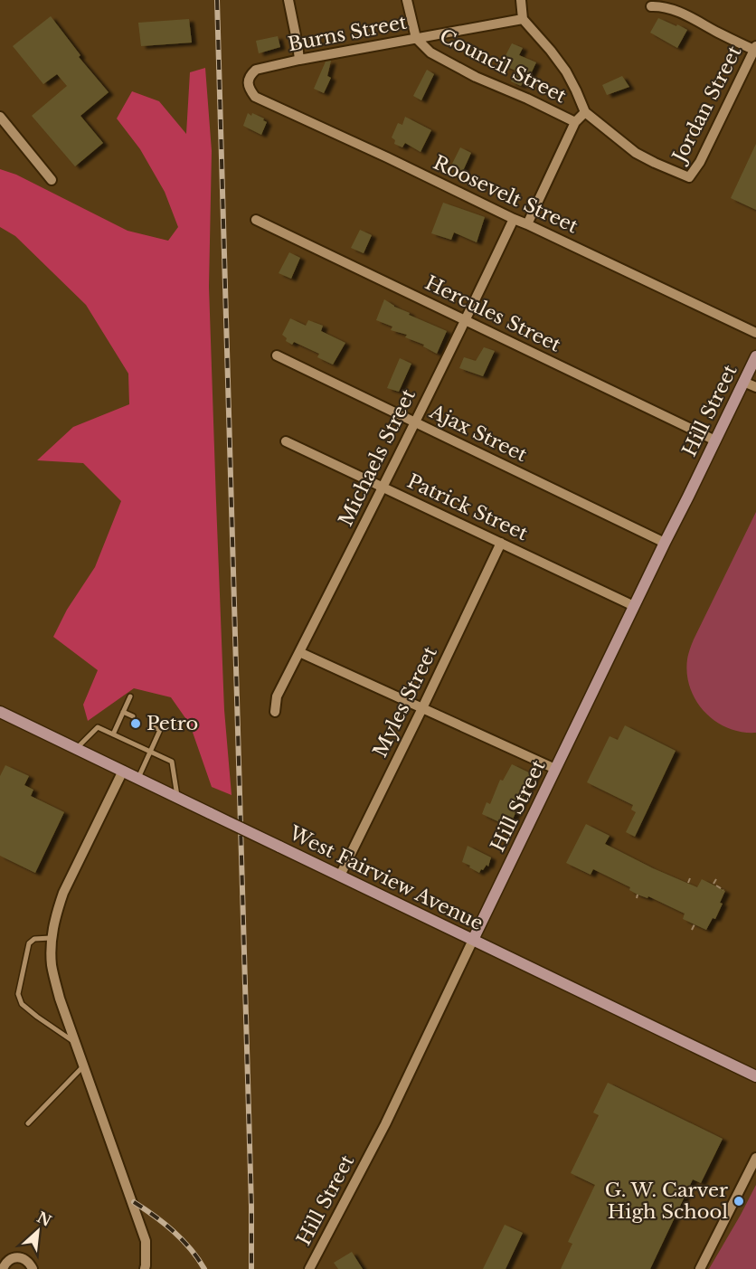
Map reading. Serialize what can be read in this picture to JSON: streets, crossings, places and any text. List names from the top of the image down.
{
  "streets": {
    "main road": ["Hill Street", "West Fairview Avenue"],
    "street": [
      "Burns Street",
      "Council Street",
      "Jordan Street",
      "Roosevelt Street",
      "Hercules Street",
      "Ajax Street",
      "Michaels Street",
      "Patrick Street",
      "Myles Street"
    ]
  },
  "crossings": [
    ["Burns Street", "Council Street"],
    ["Burns Street", "Roosevelt Street"],
    ["Council Street", "Jordan Street"],
    ["Roosevelt Street", "Michaels Street"],
    ["Hercules Street", "Hill Street"],
    ["Hercules Street", "Michaels Street"],
    ["Hill Street", "Ajax Street"],
    ["Hill Street", "Patrick Street"],
    ["Hill Street", "West Fairview Avenue"],
    ["Ajax Street", "Michaels Street"],
    ["Michaels Street", "Patrick Street"],
    ["Patrick Street", "Myles Street"],
    ["Myles Street", "West Fairview Avenue"]
  ],
  "places": ["Petro", "G. W. Carver High School"],
  "north": "top right"
}
